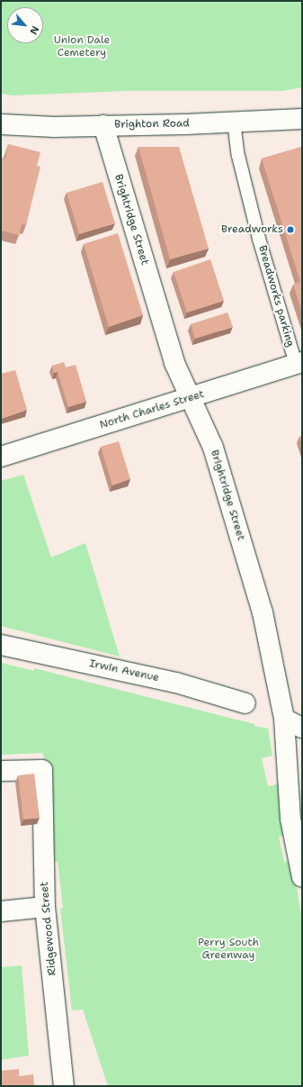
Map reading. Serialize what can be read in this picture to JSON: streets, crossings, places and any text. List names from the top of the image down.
{
  "streets": {
    "street": [
      "Brighton Road",
      "Brightridge Street",
      "North Charles Street",
      "Irwin Avenue",
      "Ridgewood Street"
    ],
    "lane": ["Breadworks parking"]
  },
  "crossings": [
    ["Brighton Road", "Brightridge Street"],
    ["Brighton Road", "Breadworks parking"],
    ["Brightridge Street", "North Charles Street"],
    ["Breadworks parking", "North Charles Street"]
  ],
  "parks": ["Union Dale Cemetery", "Perry South Greenway"],
  "places": ["Breadworks"],
  "north": "bottom right"
}
